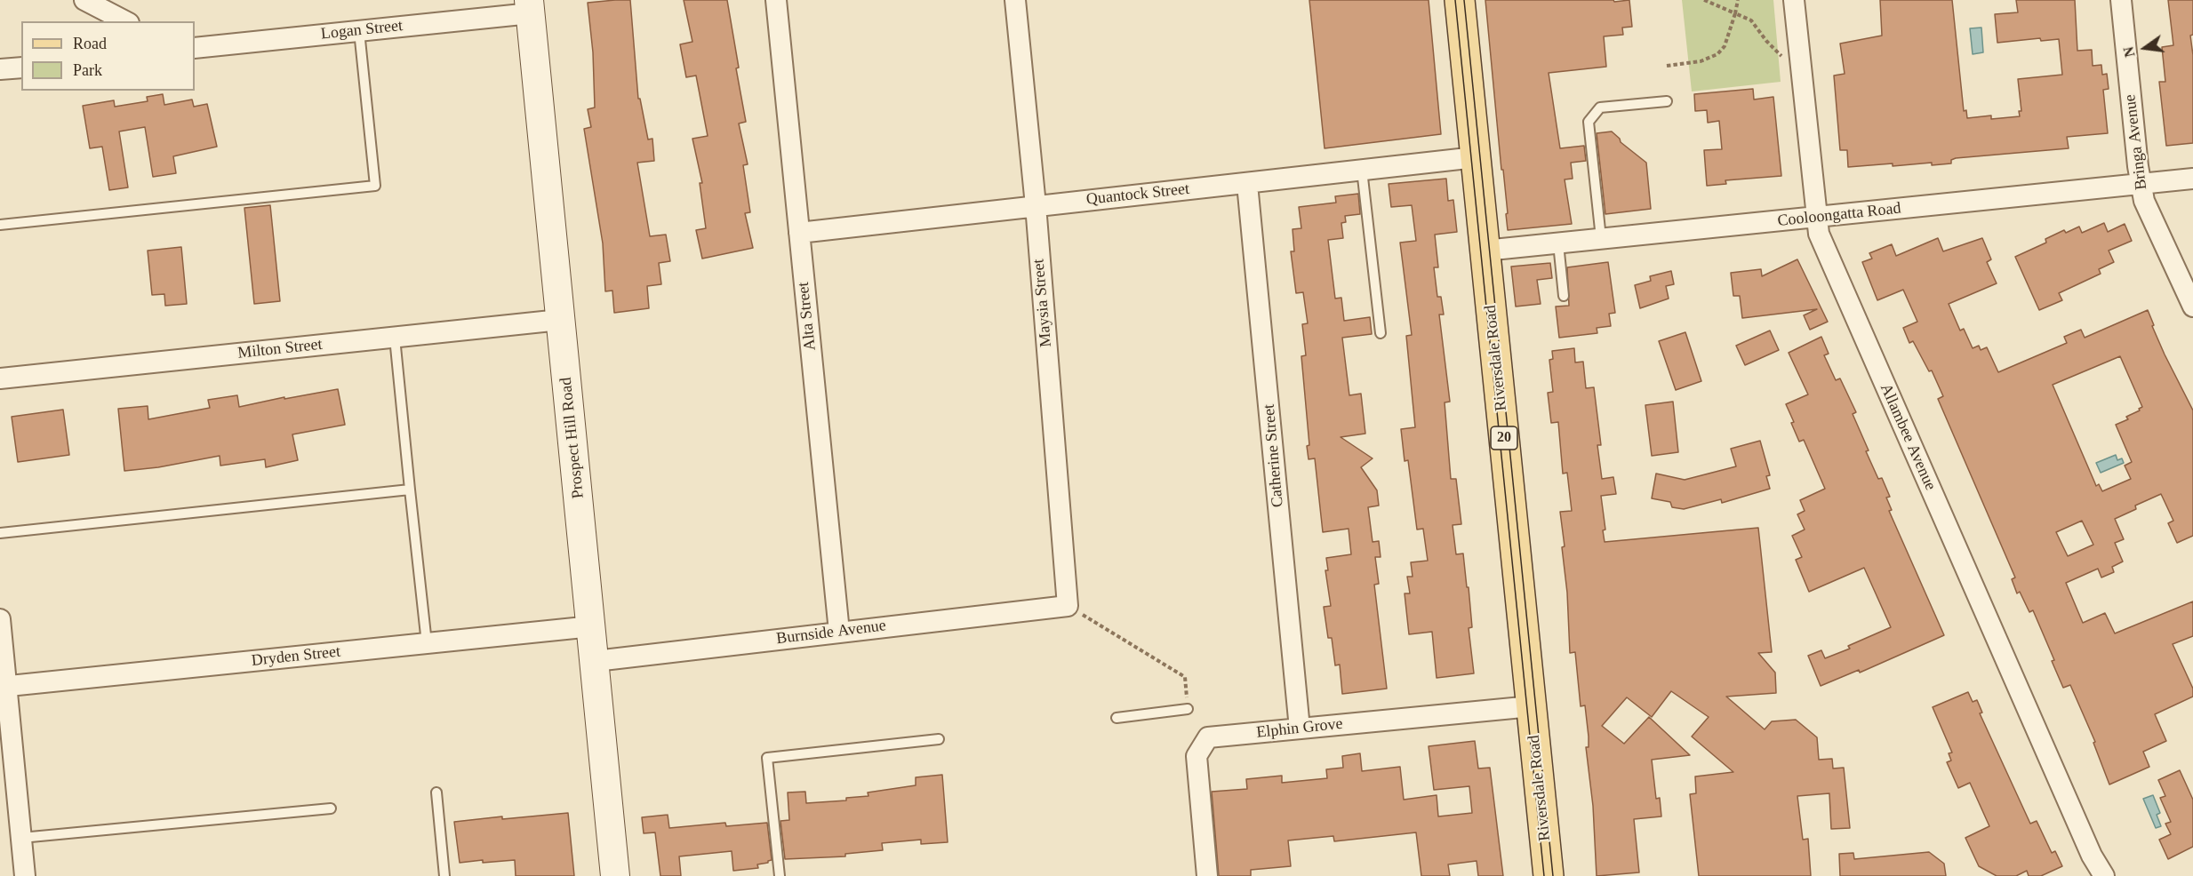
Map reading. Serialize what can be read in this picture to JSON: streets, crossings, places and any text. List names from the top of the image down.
{
  "streets": {
    "main road": ["Riversdale Road", "20"],
    "street": [
      "Logan Street",
      "Bringa Avenue",
      "Quantock Street",
      "Cooloongatta Road",
      "Maysia Street",
      "Alta Street",
      "Milton Street",
      "Allambee Avenue",
      "Prospect Hill Road",
      "Catherine Street",
      "Burnside Avenue",
      "Dryden Street",
      "Elphin Grove"
    ]
  },
  "crossings": [
    ["Logan Street", "Prospect Hill Road"],
    ["Bringa Avenue", "Cooloongatta Road"],
    ["Quantock Street", "Maysia Street"],
    ["Quantock Street", "Alta Street"],
    ["Quantock Street", "Riversdale Road"],
    ["Quantock Street", "Catherine Street"],
    ["Cooloongatta Road", "Riversdale Road"],
    ["Cooloongatta Road", "Allambee Avenue"],
    ["Maysia Street", "Burnside Avenue"],
    ["Alta Street", "Burnside Avenue"],
    ["Milton Street", "Prospect Hill Road"],
    ["Riversdale Road", "Elphin Grove"],
    ["Prospect Hill Road", "Burnside Avenue"],
    ["Prospect Hill Road", "Dryden Street"],
    ["Catherine Street", "Elphin Grove"]
  ],
  "legend": ["Road", "Park"],
  "north": "left"
}
